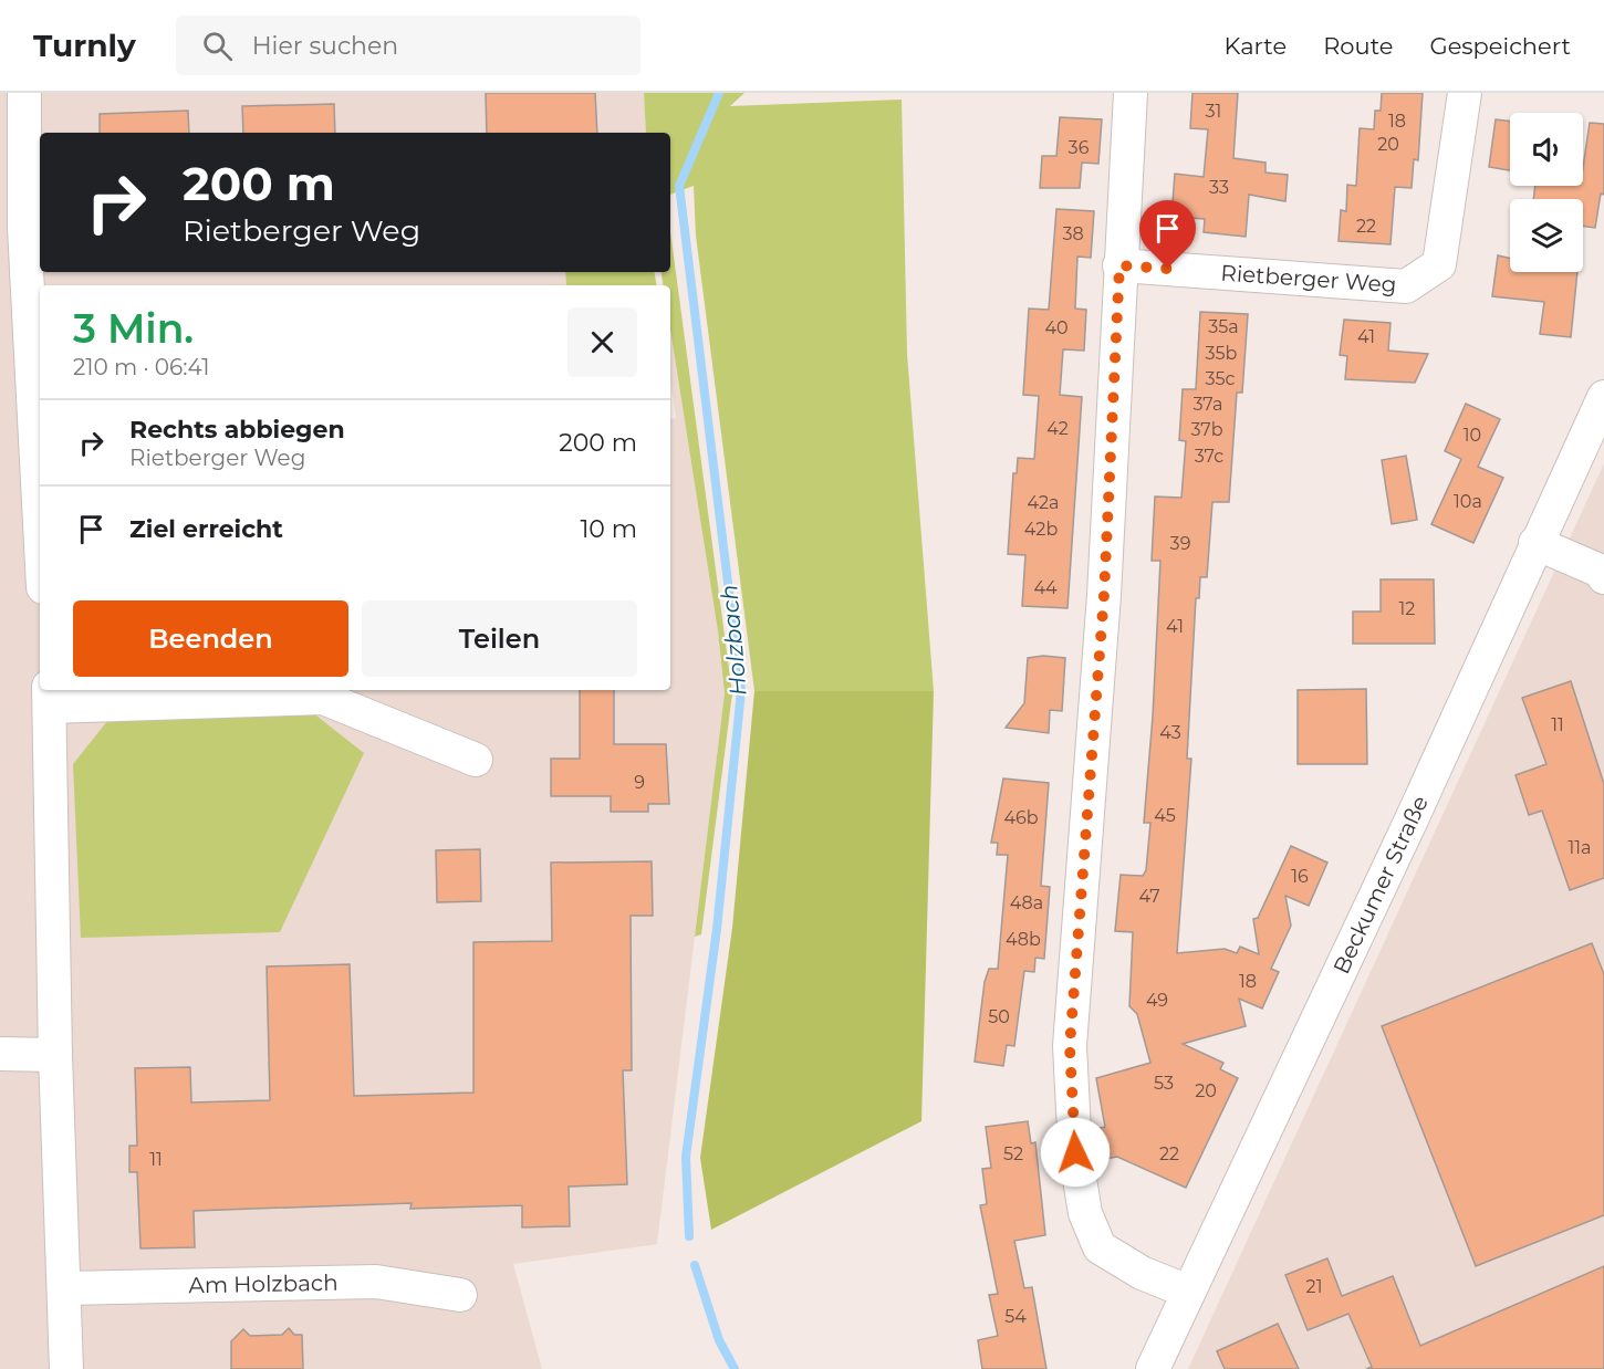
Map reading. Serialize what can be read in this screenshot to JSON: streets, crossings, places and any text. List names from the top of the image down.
{
  "streets": {
    "street": ["Rietberger Weg", "Beckumer Straße", "Am Holzbach"]
  },
  "water": ["Holzbach"],
  "house_numbers": [
    "31",
    "18",
    "20",
    "36",
    "33",
    "22",
    "38",
    "35a",
    "40",
    "41",
    "35b",
    "35c",
    "37a",
    "42",
    "37b",
    "10",
    "37c",
    "10a",
    "42a",
    "42b",
    "39",
    "44",
    "12",
    "41",
    "11",
    "43",
    "9",
    "45",
    "46b",
    "11a",
    "16",
    "47",
    "48a",
    "48b",
    "18",
    "49",
    "50",
    "53",
    "20",
    "52",
    "22",
    "11",
    "21",
    "54"
  ],
  "page": {
    "header": "Turnly",
    "search": "Hier suchen",
    "nav": ["Karte", "Route", "Gespeichert"],
    "turn": ["200 m", "Rietberger Weg"],
    "heading": ["3 Min.", "210 m · 06:41"],
    "list": [
      {
        "name": "Rechts abbiegen",
        "note": "Rietberger Weg",
        "value": "200 m"
      },
      {
        "name": "Ziel erreicht",
        "value": "10 m"
      }
    ],
    "buttons": ["Beenden", "Teilen"]
  }
}
